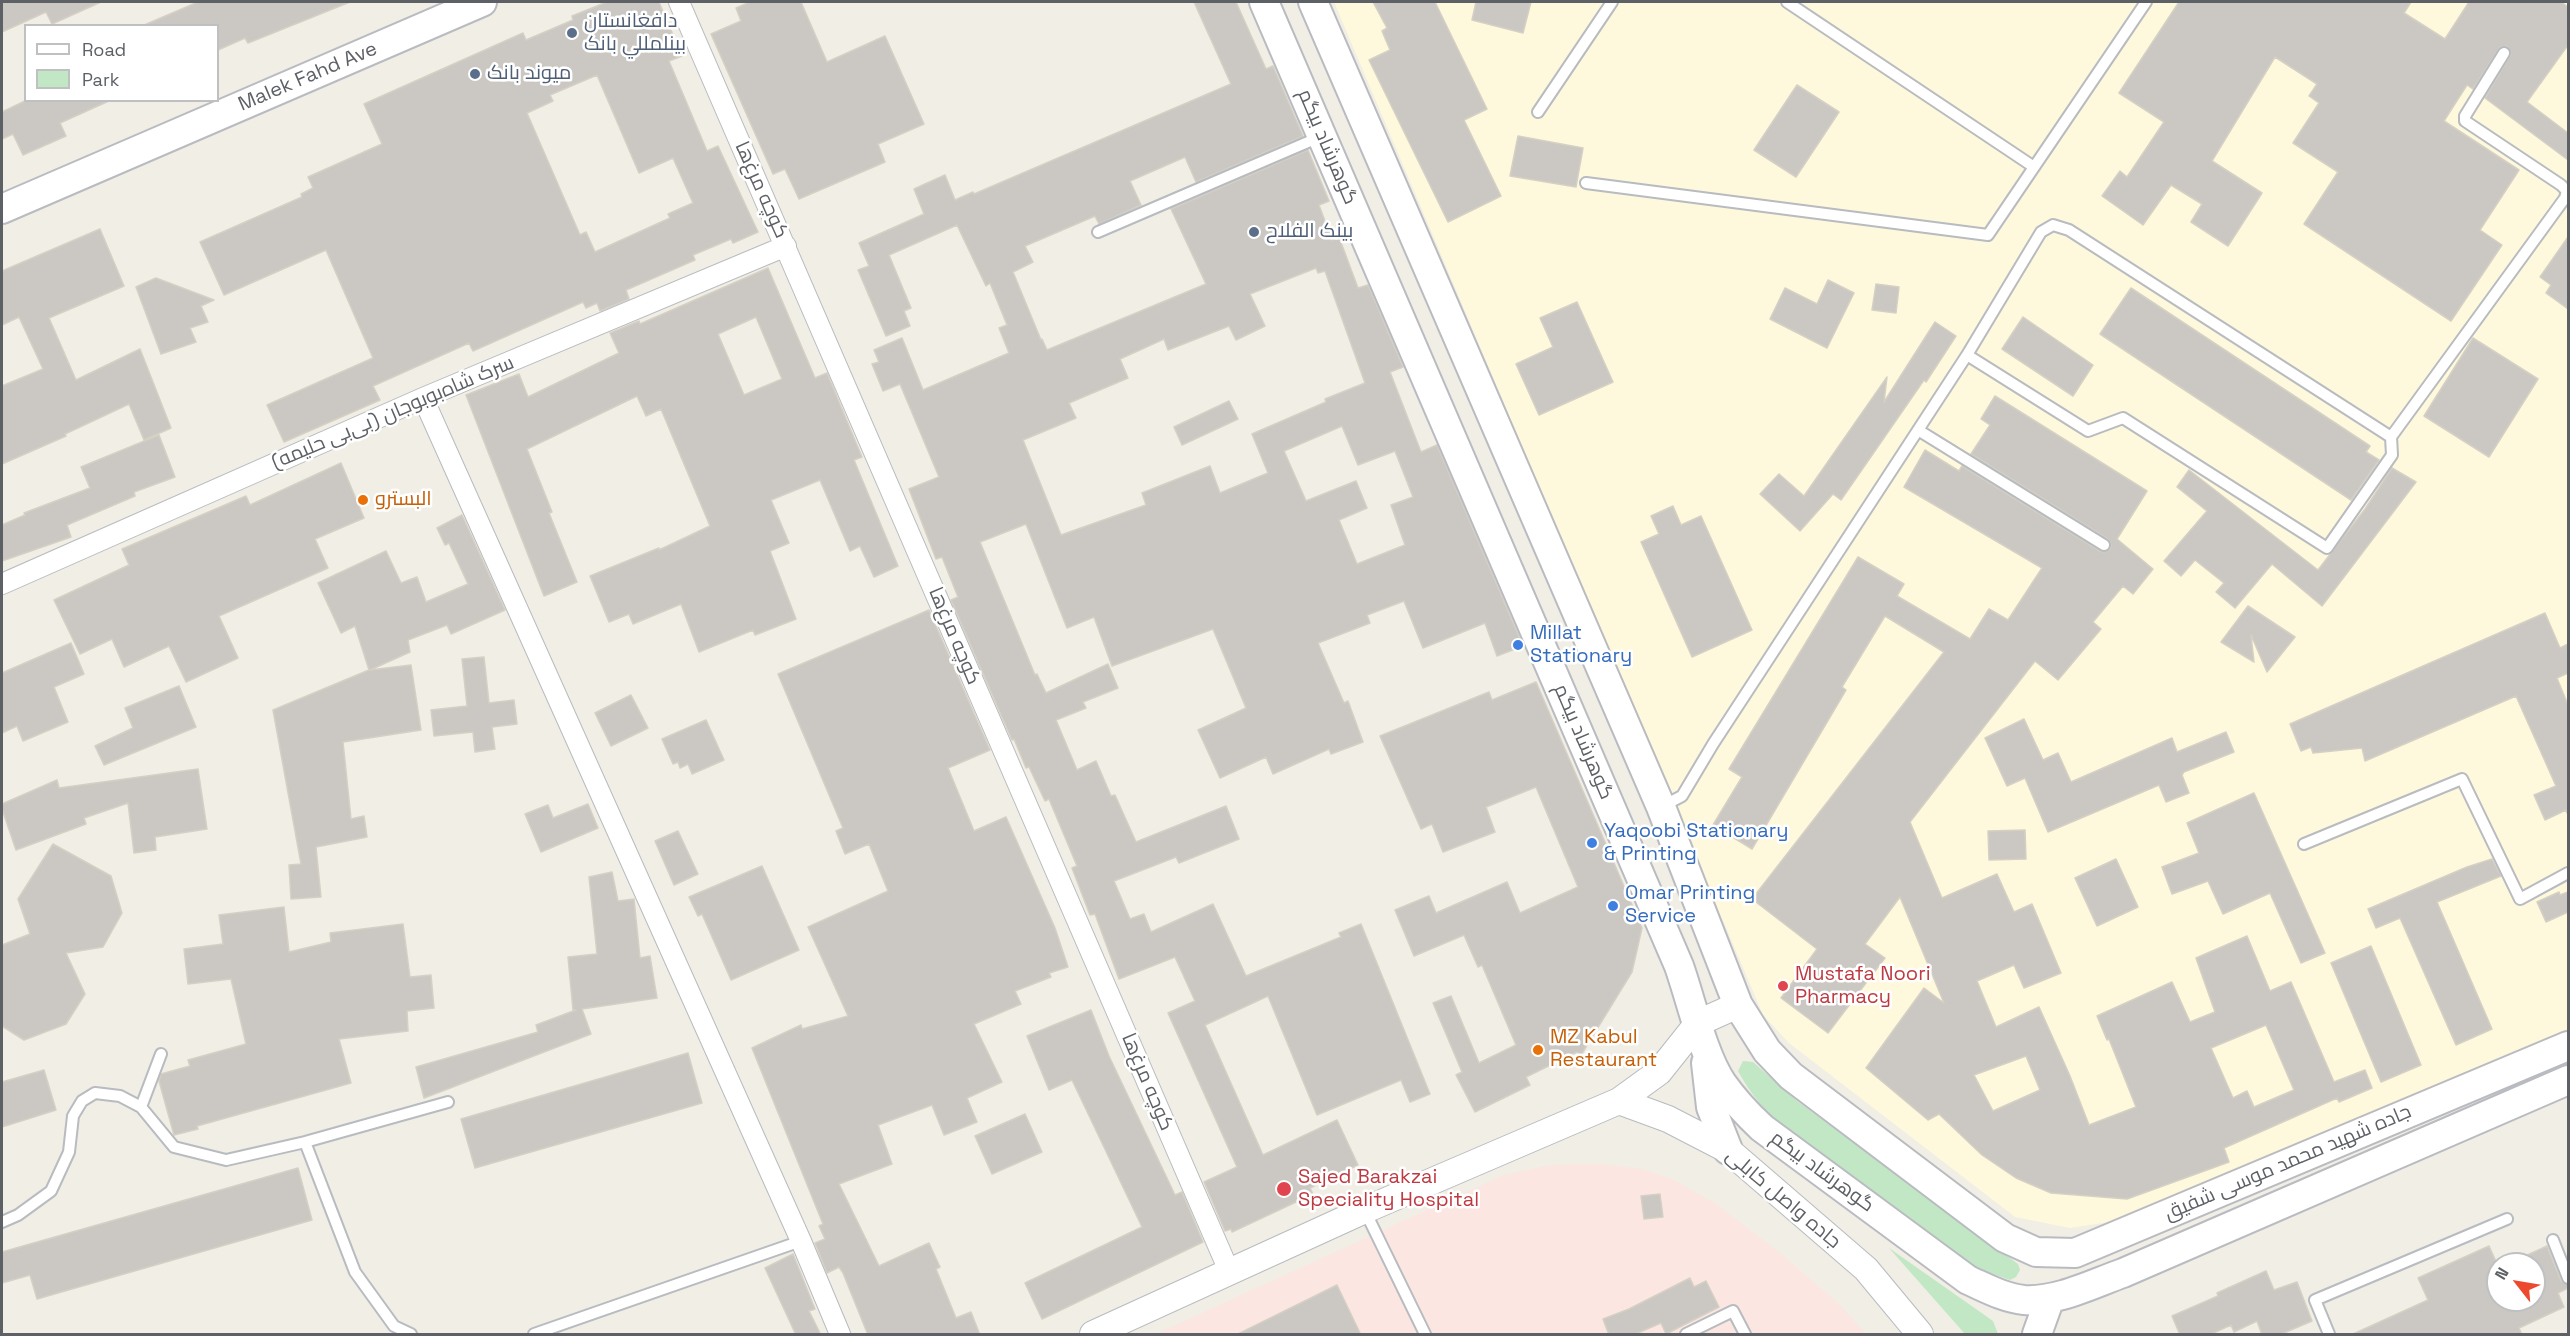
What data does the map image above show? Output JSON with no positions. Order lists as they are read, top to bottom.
{
  "streets": {
    "main road": ["Malek Fahd Ave", "گوهرشاد بیگم", "جاده شهید محمد موسی شفیق"],
    "street": ["کوچه مرغ‌ها", "سرک شاه‌بوبوجان (بی‌بی حلیمه)", "جاده واصل کابلی"]
  },
  "crossings": [
    ["گوهرشاد بیگم", "جاده شهید محمد موسی شفیق"],
    ["کوچه مرغ‌ها", "سرک شاه‌بوبوجان (بی‌بی حلیمه)"]
  ],
  "places": [
    "دافغانستان بینلمللي بانک",
    "میوند بانک",
    "بینک الفلاح",
    "البسترو",
    "Millat Stationary",
    "Yaqoobi Stationary & Printing",
    "Omar Printing Service",
    "Mustafa Noori Pharmacy",
    "MZ Kabul Restaurant",
    "Sajed Barakzai Speciality Hospital"
  ],
  "legend": ["Road", "Park"],
  "north": "top left"
}
